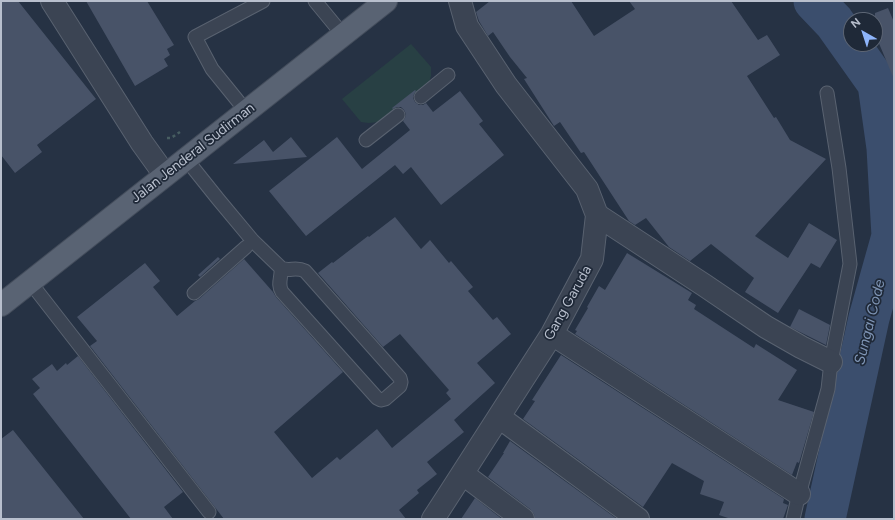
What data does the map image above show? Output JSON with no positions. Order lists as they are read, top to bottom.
{
  "streets": {
    "main road": ["Jalan Jenderal Sudirman"],
    "street": ["Gang Garuda"]
  },
  "water": ["Sungai Code"],
  "north": "top left"
}
